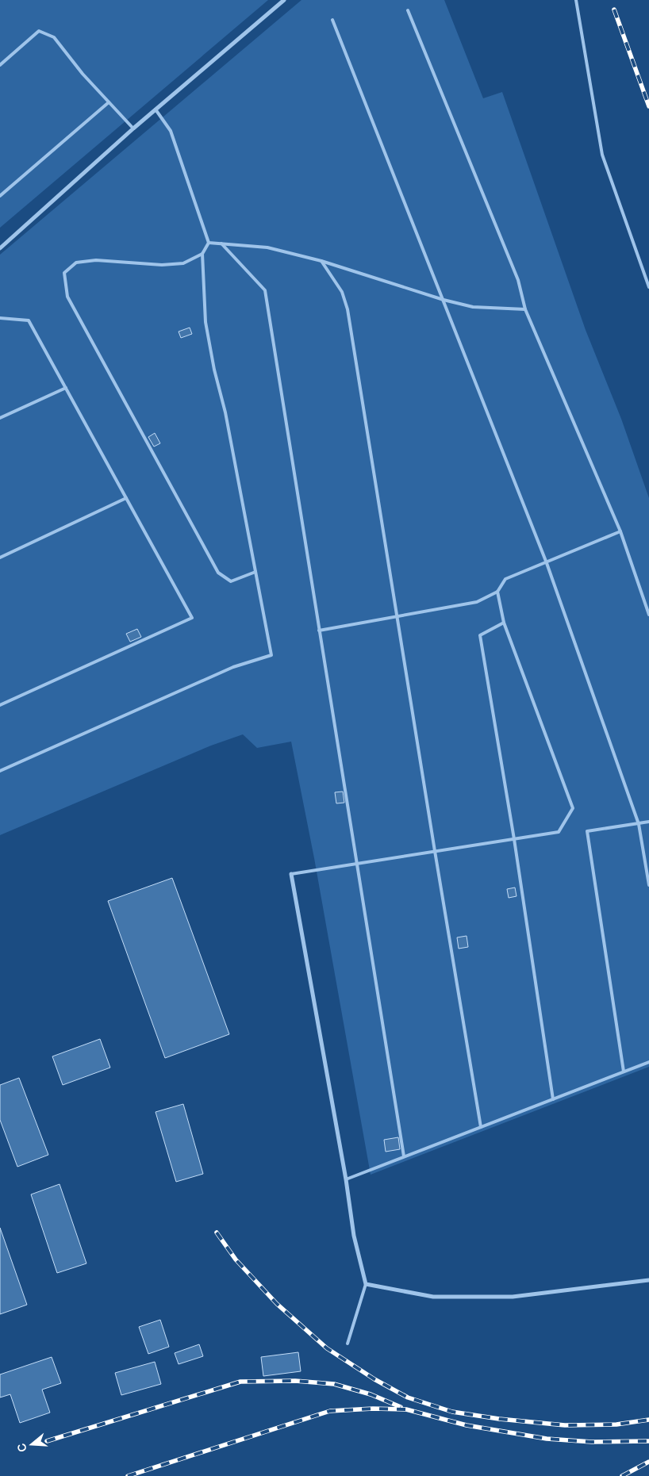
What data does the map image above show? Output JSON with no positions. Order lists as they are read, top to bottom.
{
  "north": "left"
}
